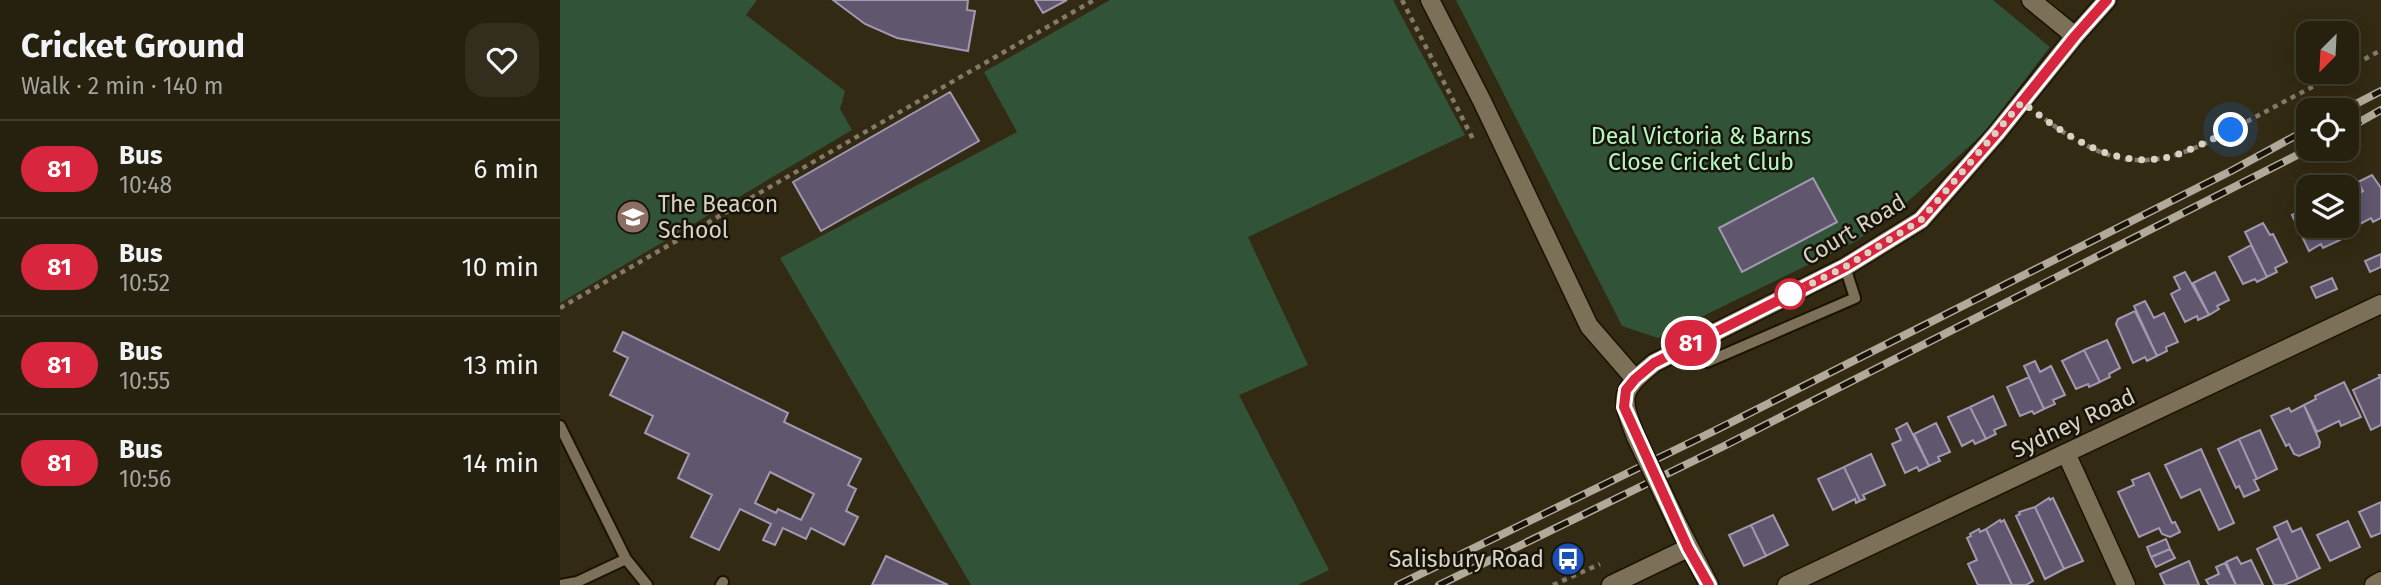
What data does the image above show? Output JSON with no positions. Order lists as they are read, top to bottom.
{
  "streets": {
    "street": ["Court Road", "Sydney Road"]
  },
  "parks": ["Deal Victoria & Barns Close Cricket Club"],
  "places": {
    "school or university": ["The Beacon School"],
    "bus stop": ["Salisbury Road"]
  },
  "lines": ["bus line 81"],
  "north": "bottom left",
  "page": {
    "heading": ["Cricket Ground", "Walk · 2 min · 140 m"],
    "on_map": "81",
    "list": [
      {
        "mark": "81",
        "name": "Bus",
        "note": "10:48",
        "value": "6 min"
      },
      {
        "mark": "81",
        "name": "Bus",
        "note": "10:52",
        "value": "10 min"
      },
      {
        "mark": "81",
        "name": "Bus",
        "note": "10:55",
        "value": "13 min"
      },
      {
        "mark": "81",
        "name": "Bus",
        "note": "10:56",
        "value": "14 min"
      }
    ]
  }
}
